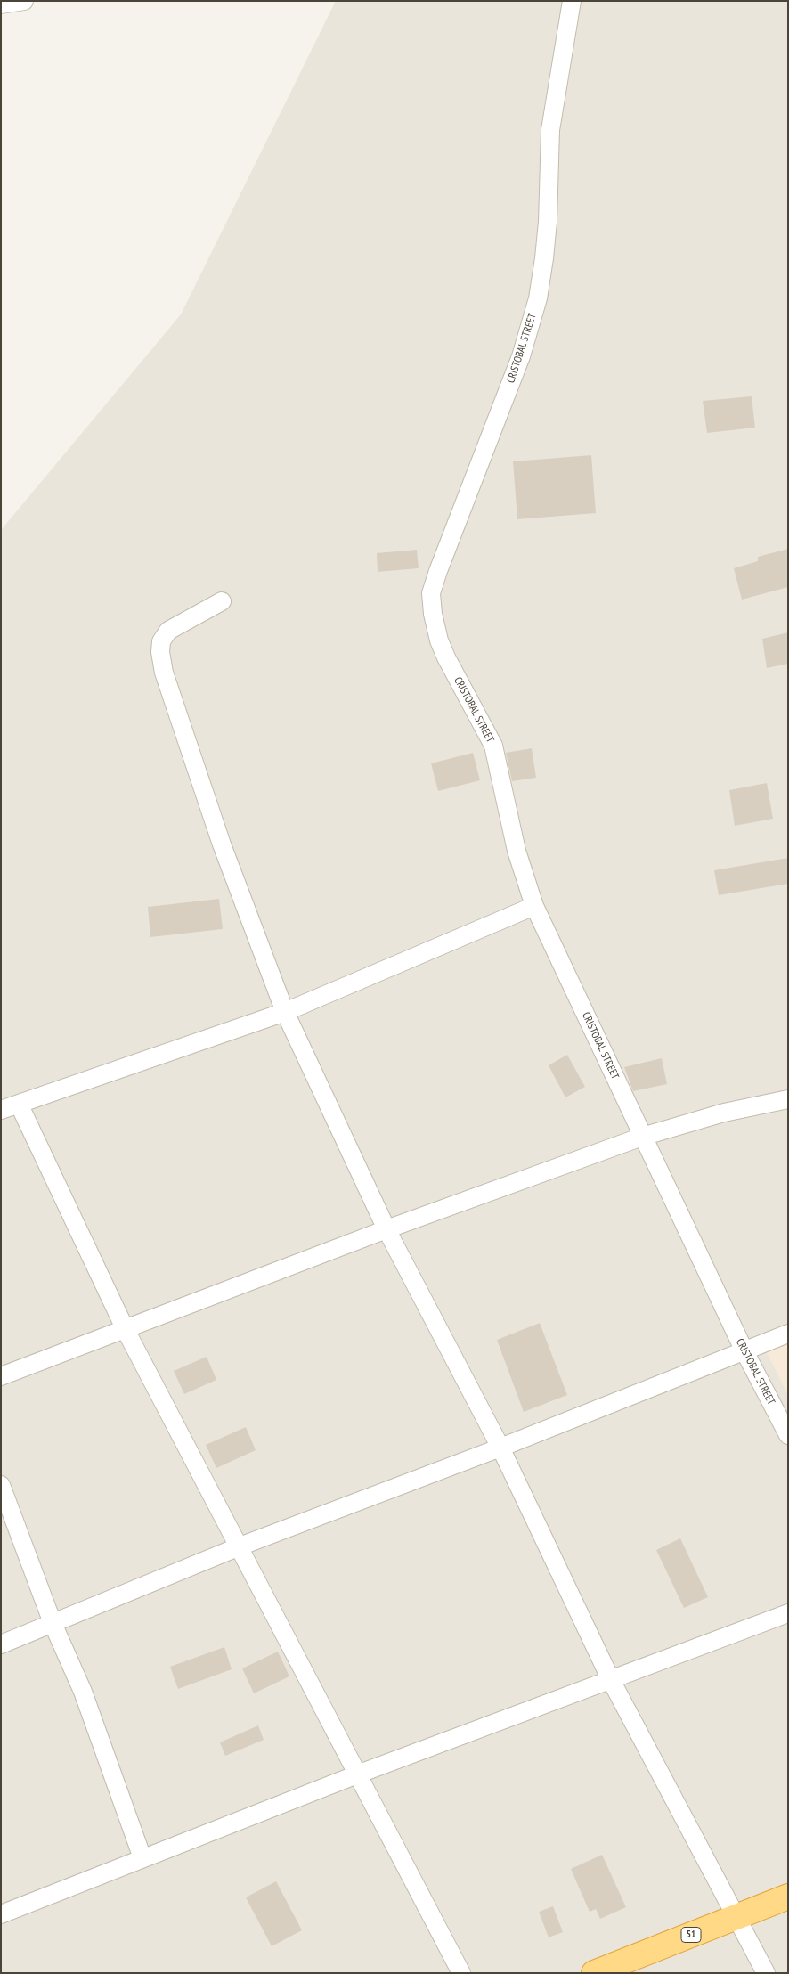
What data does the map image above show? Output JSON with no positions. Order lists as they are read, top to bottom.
{
  "streets": {
    "highway": ["51"],
    "street": ["CRISTOBAL STREET"]
  }
}
